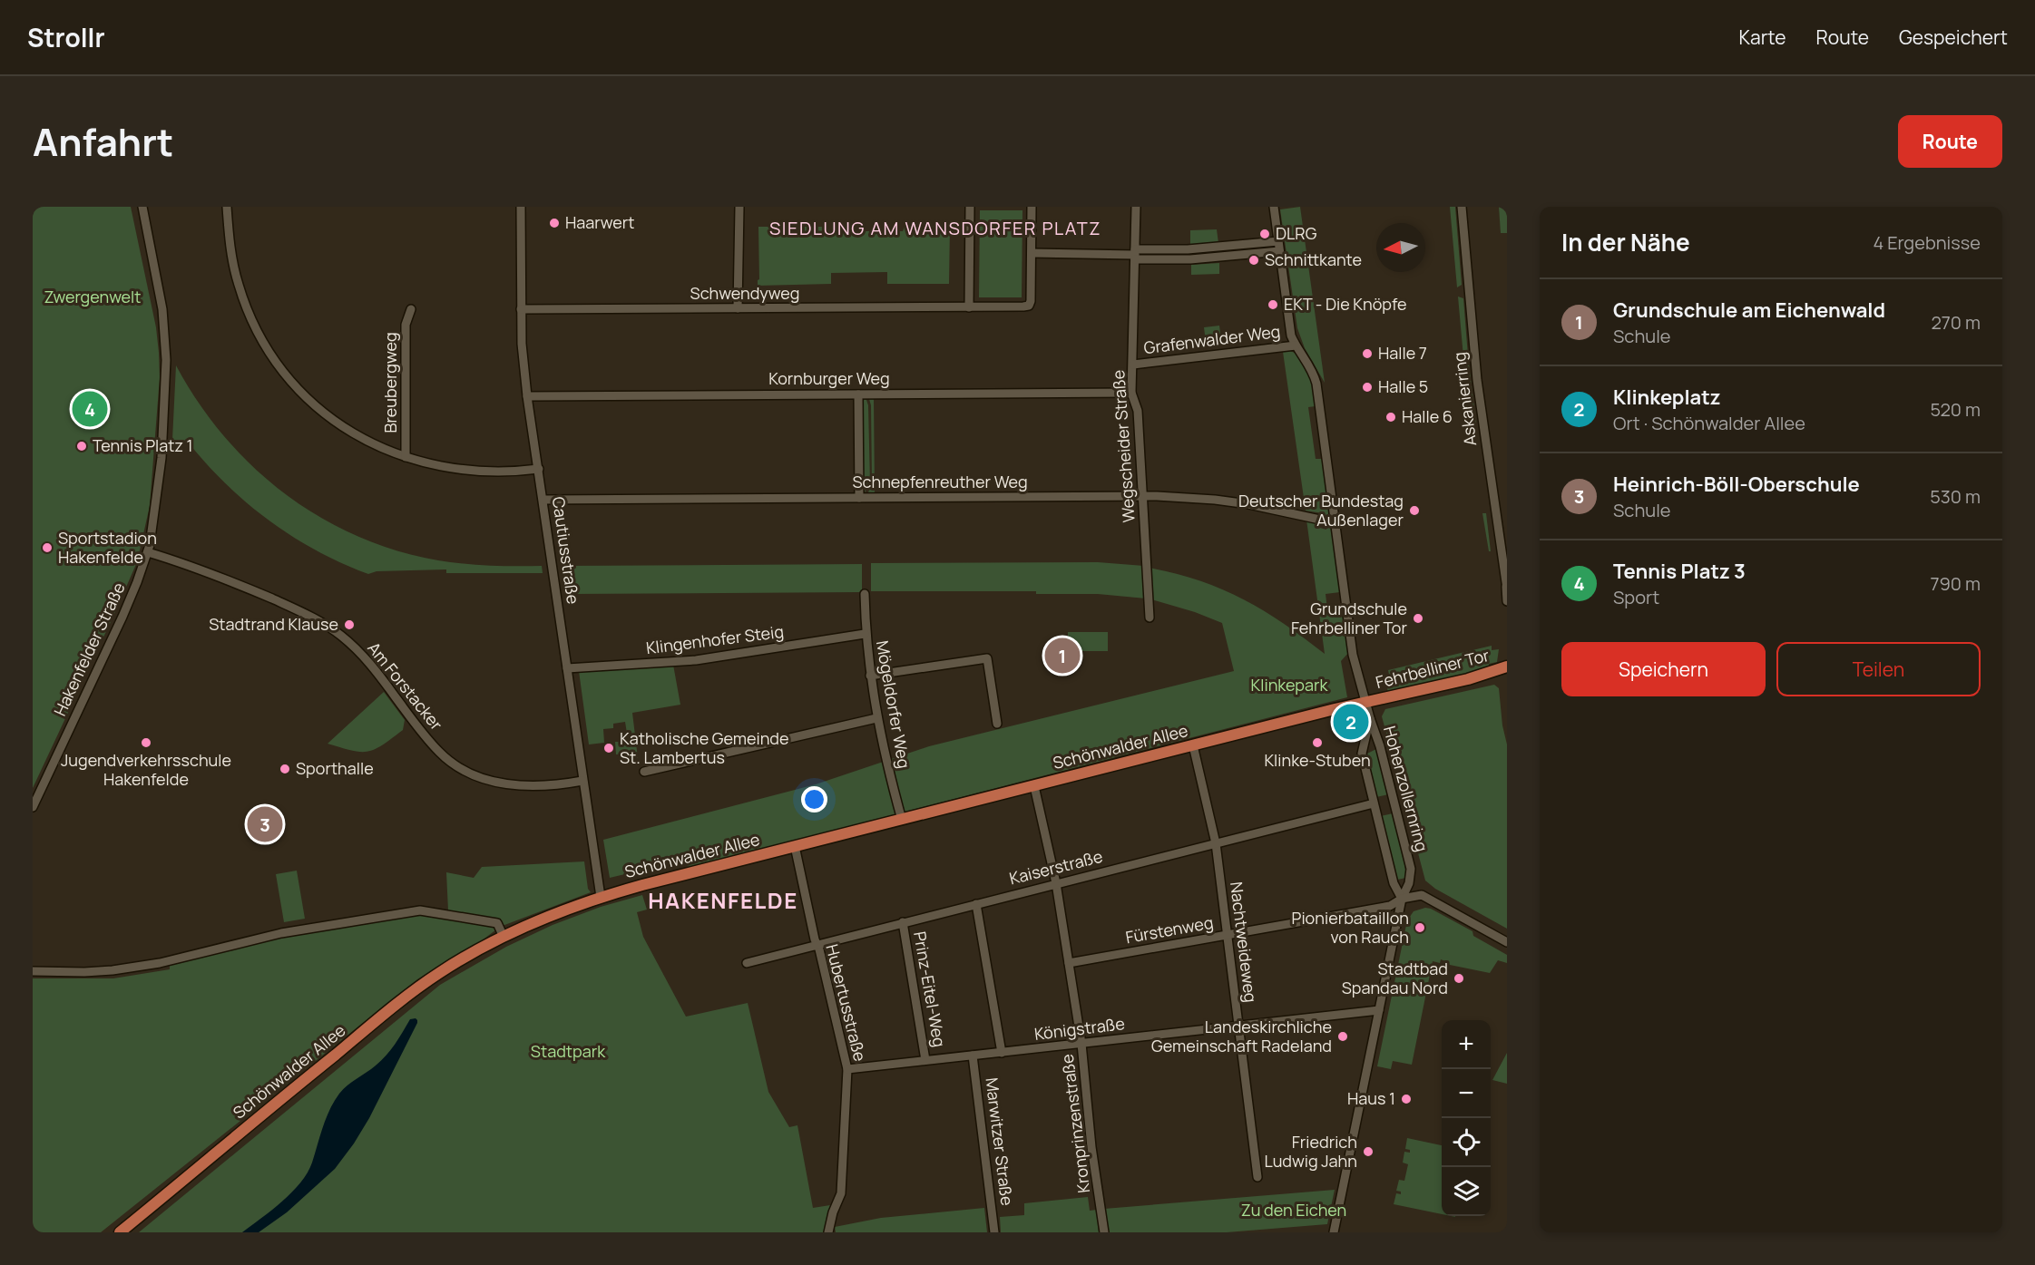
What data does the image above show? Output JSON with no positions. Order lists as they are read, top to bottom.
{
  "streets": {
    "main road": ["Fehrbelliner Tor", "Schönwalder Allee"],
    "street": [
      "Schwendyweg",
      "Grafenwalder Weg",
      "Kornburger Weg",
      "Breubergweg",
      "Askanierring",
      "Wegscheider Straße",
      "Schnepfenreuther Weg",
      "Cautiusstraße",
      "Klingenhofer Steig",
      "Hakenfelder Straße",
      "Am Forstacker",
      "Mögeldorfer Weg",
      "Hohenzollernring",
      "Kaiserstraße",
      "Fürstenweg",
      "Nachtweideweg",
      "Prinz-Eitel-Weg",
      "Hubertusstraße",
      "Königstraße",
      "Kronprinzenstraße",
      "Marwitzer Straße"
    ]
  },
  "crossings": [
    ["Schwendyweg", "Cautiusstraße"],
    ["Grafenwalder Weg", "Wegscheider Straße"],
    ["Grafenwalder Weg", "Hohenzollernring"],
    ["Kornburger Weg", "Wegscheider Straße"],
    ["Kornburger Weg", "Cautiusstraße"],
    ["Wegscheider Straße", "Schnepfenreuther Weg"],
    ["Schnepfenreuther Weg", "Cautiusstraße"],
    ["Schnepfenreuther Weg", "Hohenzollernring"],
    ["Cautiusstraße", "Klingenhofer Steig"],
    ["Cautiusstraße", "Am Forstacker"],
    ["Cautiusstraße", "Schönwalder Allee"],
    ["Klingenhofer Steig", "Mögeldorfer Weg"],
    ["Hakenfelder Straße", "Am Forstacker"],
    ["Fehrbelliner Tor", "Schönwalder Allee"],
    ["Fehrbelliner Tor", "Hohenzollernring"],
    ["Mögeldorfer Weg", "Schönwalder Allee"],
    ["Schönwalder Allee", "Hohenzollernring"],
    ["Schönwalder Allee", "Nachtweideweg"],
    ["Schönwalder Allee", "Hubertusstraße"],
    ["Schönwalder Allee", "Kronprinzenstraße"],
    ["Hohenzollernring", "Kaiserstraße"],
    ["Hohenzollernring", "Fürstenweg"],
    ["Kaiserstraße", "Nachtweideweg"],
    ["Kaiserstraße", "Prinz-Eitel-Weg"],
    ["Kaiserstraße", "Hubertusstraße"],
    ["Kaiserstraße", "Kronprinzenstraße"],
    ["Fürstenweg", "Nachtweideweg"],
    ["Fürstenweg", "Kronprinzenstraße"],
    ["Nachtweideweg", "Königstraße"],
    ["Prinz-Eitel-Weg", "Königstraße"],
    ["Hubertusstraße", "Königstraße"],
    ["Königstraße", "Kronprinzenstraße"],
    ["Königstraße", "Marwitzer Straße"]
  ],
  "districts": ["SIEDLUNG AM WANSDORFER PLATZ", "HAKENFELDE"],
  "parks": [
    "Zwergenwelt",
    "Klinkepark",
    "Stadtpark",
    "Zu den Eichen"
  ],
  "places": [
    "Haarwert",
    "DLRG",
    "Schnittkante",
    "EKT - Die Knöpfe",
    "Halle 7",
    "Halle 5",
    "Halle 6",
    "Tennis Platz 1",
    "Deutscher Bundestag Außenlager",
    "Sportstadion Hakenfelde",
    "Grundschule Fehrbelliner Tor",
    "Stadtrand Klause",
    "Jugendverkehrsschule Hakenfelde",
    "Klinke-Stuben",
    "Katholische Gemeinde St. Lambertus",
    "Sporthalle",
    "Pionierbataillon von Rauch",
    "Stadtbad Spandau Nord",
    "Landeskirchliche Gemeinschaft Radeland",
    "Haus 1",
    "Friedrich Ludwig Jahn"
  ],
  "north": "left",
  "page": {
    "header": "Strollr",
    "nav": ["Karte", "Route", "Gespeichert"],
    "title": "Anfahrt",
    "buttons": [
      "Route",
      ["Speichern", "Teilen"]
    ],
    "heading": ["In der Nähe", "4 Ergebnisse"],
    "list": [
      {
        "mark": "1",
        "name": "Grundschule am Eichenwald",
        "note": "Schule",
        "value": "270 m"
      },
      {
        "mark": "2",
        "name": "Klinkeplatz",
        "note": "Ort · Schönwalder Allee",
        "value": "520 m"
      },
      {
        "mark": "3",
        "name": "Heinrich-Böll-Oberschule",
        "note": "Schule",
        "value": "530 m"
      },
      {
        "mark": "4",
        "name": "Tennis Platz 3",
        "note": "Sport",
        "value": "790 m"
      }
    ],
    "pins": [
      "4",
      "1",
      "2",
      "3"
    ],
    "map_buttons": ["+", "−"]
  }
}
